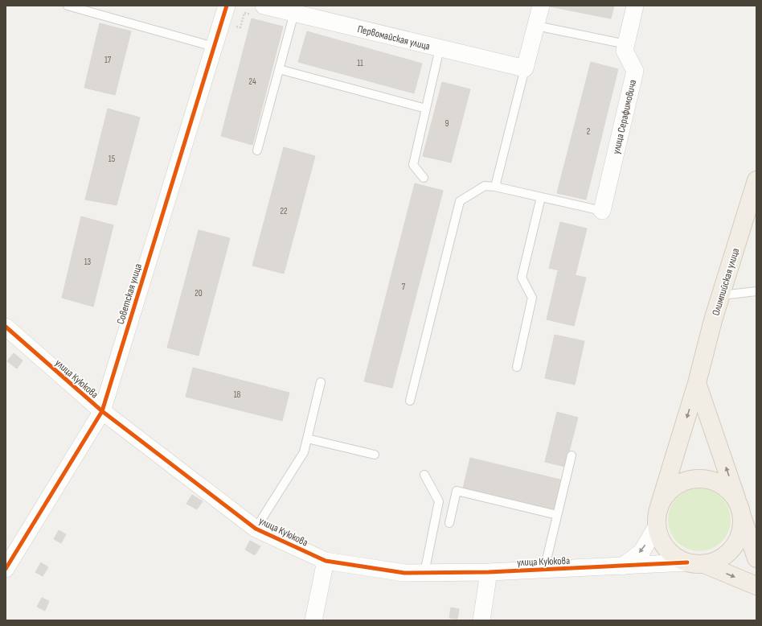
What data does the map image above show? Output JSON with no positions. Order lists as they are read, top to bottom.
{
  "streets": {
    "main road": ["Олимпийская улица"],
    "street": [
      "Первомайская улица",
      "улица Серафимовича",
      "Советская улица",
      "улица Куюкова"
    ]
  },
  "crossings": [
    ["Олимпийская улица", "улица Куюкова"],
    ["Советская улица", "улица Куюкова"]
  ],
  "one_way": ["Олимпийская улица"],
  "house_numbers": [
    "17",
    "11",
    "24",
    "9",
    "2",
    "15",
    "22",
    "13",
    "7",
    "20",
    "18"
  ]
}
